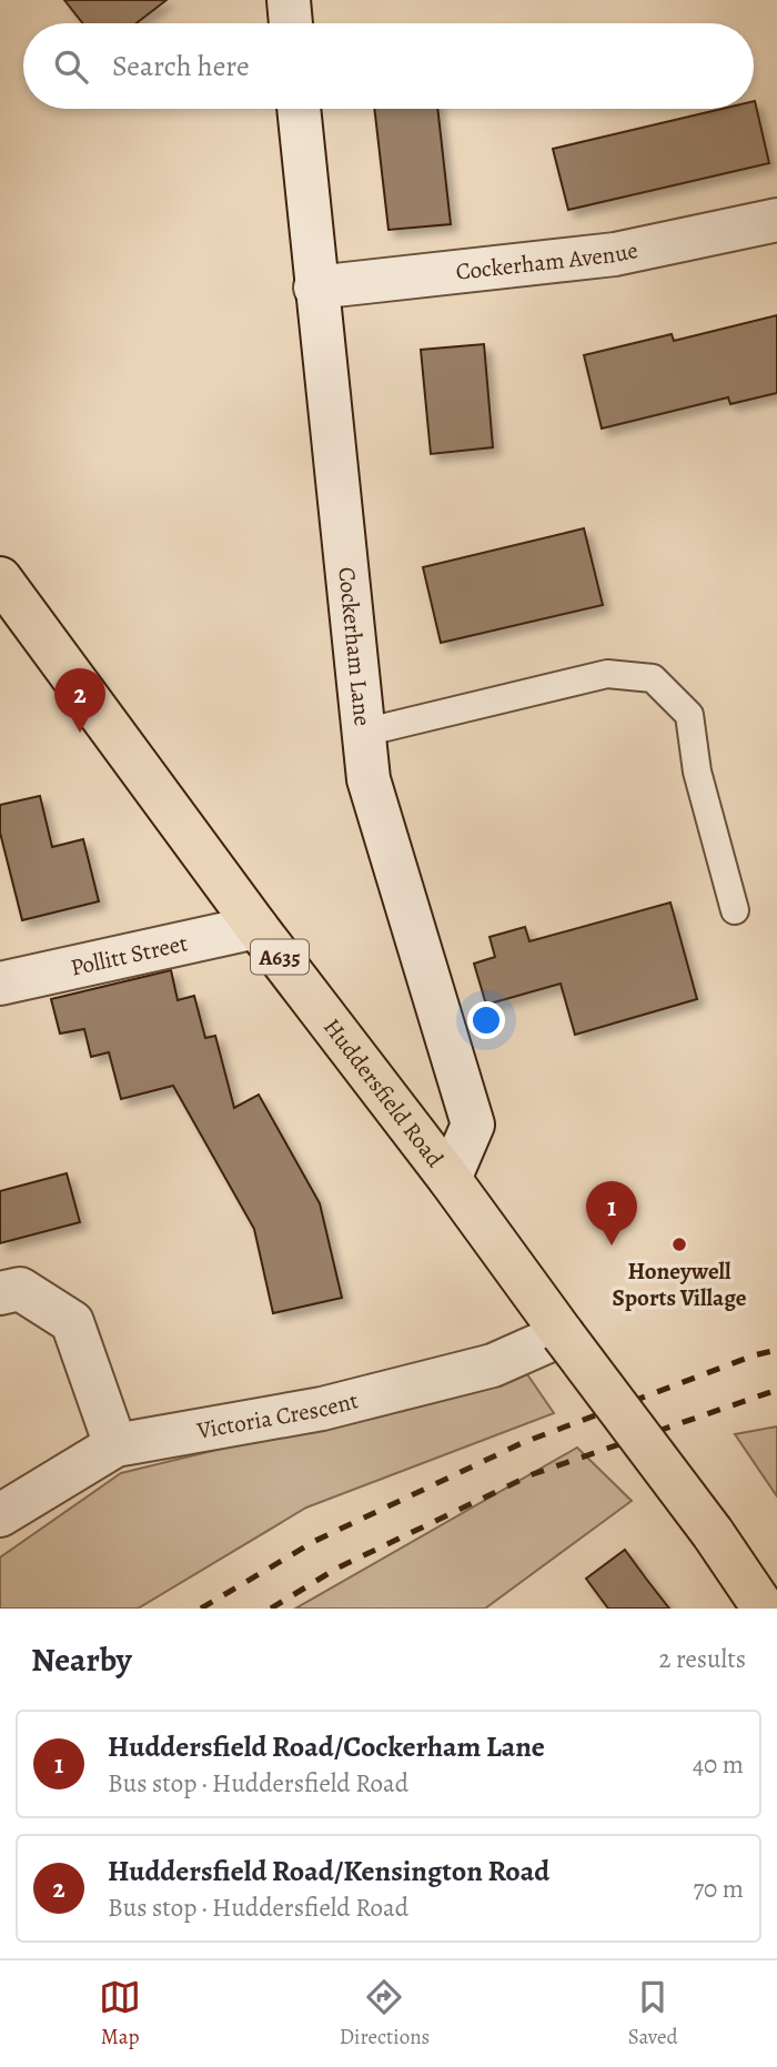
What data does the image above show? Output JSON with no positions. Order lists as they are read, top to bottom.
{
  "streets": {
    "highway": ["A635", "Huddersfield Road"],
    "street": [
      "Cockerham Avenue",
      "Cockerham Lane",
      "Pollitt Street",
      "Victoria Crescent"
    ]
  },
  "crossings": [
    ["Cockerham Avenue", "Cockerham Lane"],
    ["Cockerham Lane", "Huddersfield Road"],
    ["Pollitt Street", "Huddersfield Road"],
    ["Huddersfield Road", "Victoria Crescent"]
  ],
  "places": ["Honeywell Sports Village"],
  "page": {
    "search": "Search here",
    "pins": ["2", "1"],
    "heading": ["Nearby", "2 results"],
    "list": [
      {
        "mark": "1",
        "name": "Huddersfield Road/Cockerham Lane",
        "note": "Bus stop · Huddersfield Road",
        "value": "40 m"
      },
      {
        "mark": "2",
        "name": "Huddersfield Road/Kensington Road",
        "note": "Bus stop · Huddersfield Road",
        "value": "70 m"
      }
    ],
    "nav": ["Map", "Directions", "Saved"]
  }
}
